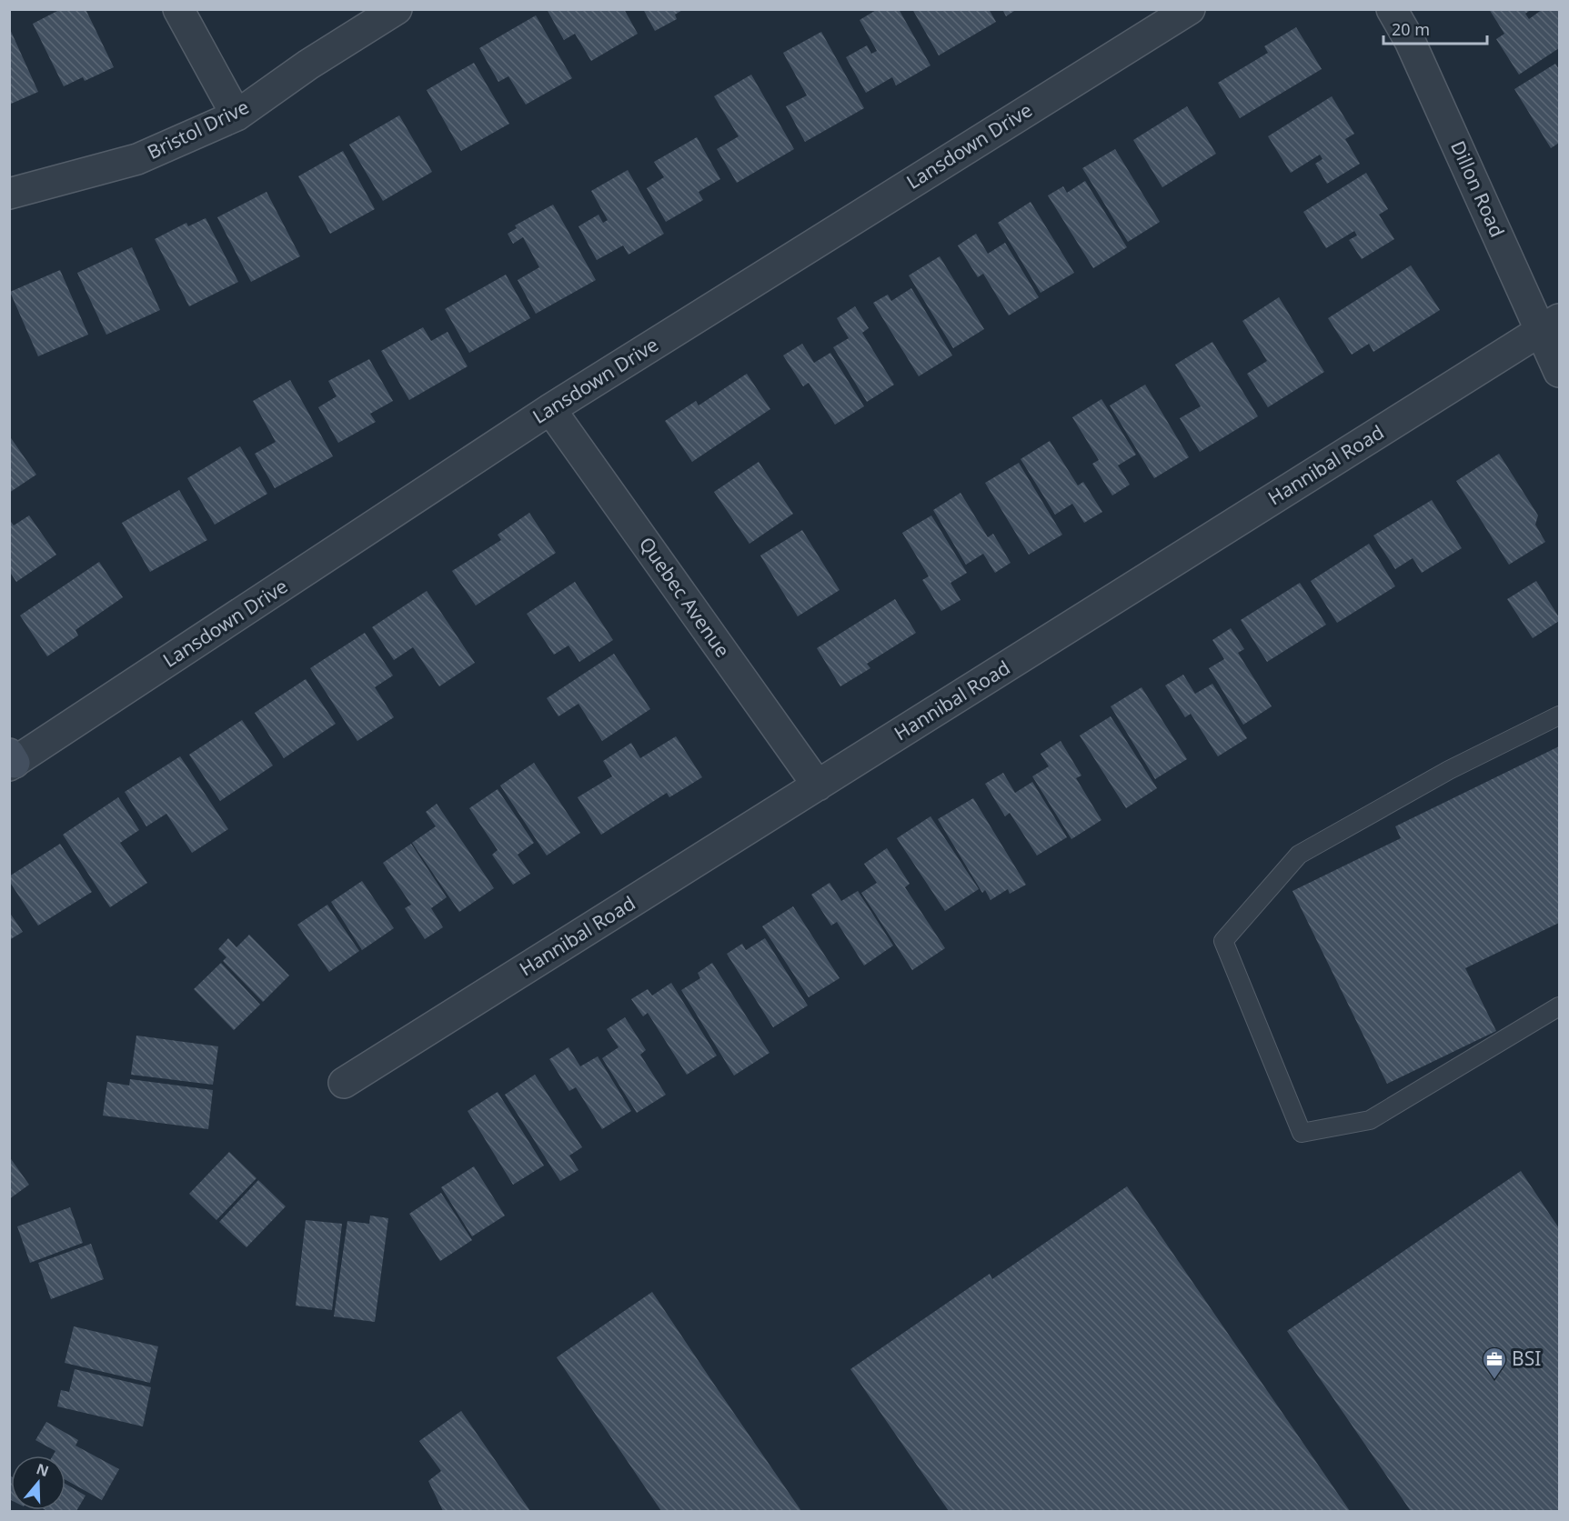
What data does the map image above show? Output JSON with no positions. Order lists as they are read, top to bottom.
{
  "streets": {
    "street": [
      "Bristol Drive",
      "Lansdown Drive",
      "Dillon Road",
      "Hannibal Road",
      "Quebec Avenue"
    ]
  },
  "crossings": [
    ["Lansdown Drive", "Quebec Avenue"],
    ["Dillon Road", "Hannibal Road"],
    ["Hannibal Road", "Quebec Avenue"]
  ],
  "places": {
    "office": ["BSI"]
  },
  "scale_bar": "20 m",
  "north": "top"
}
